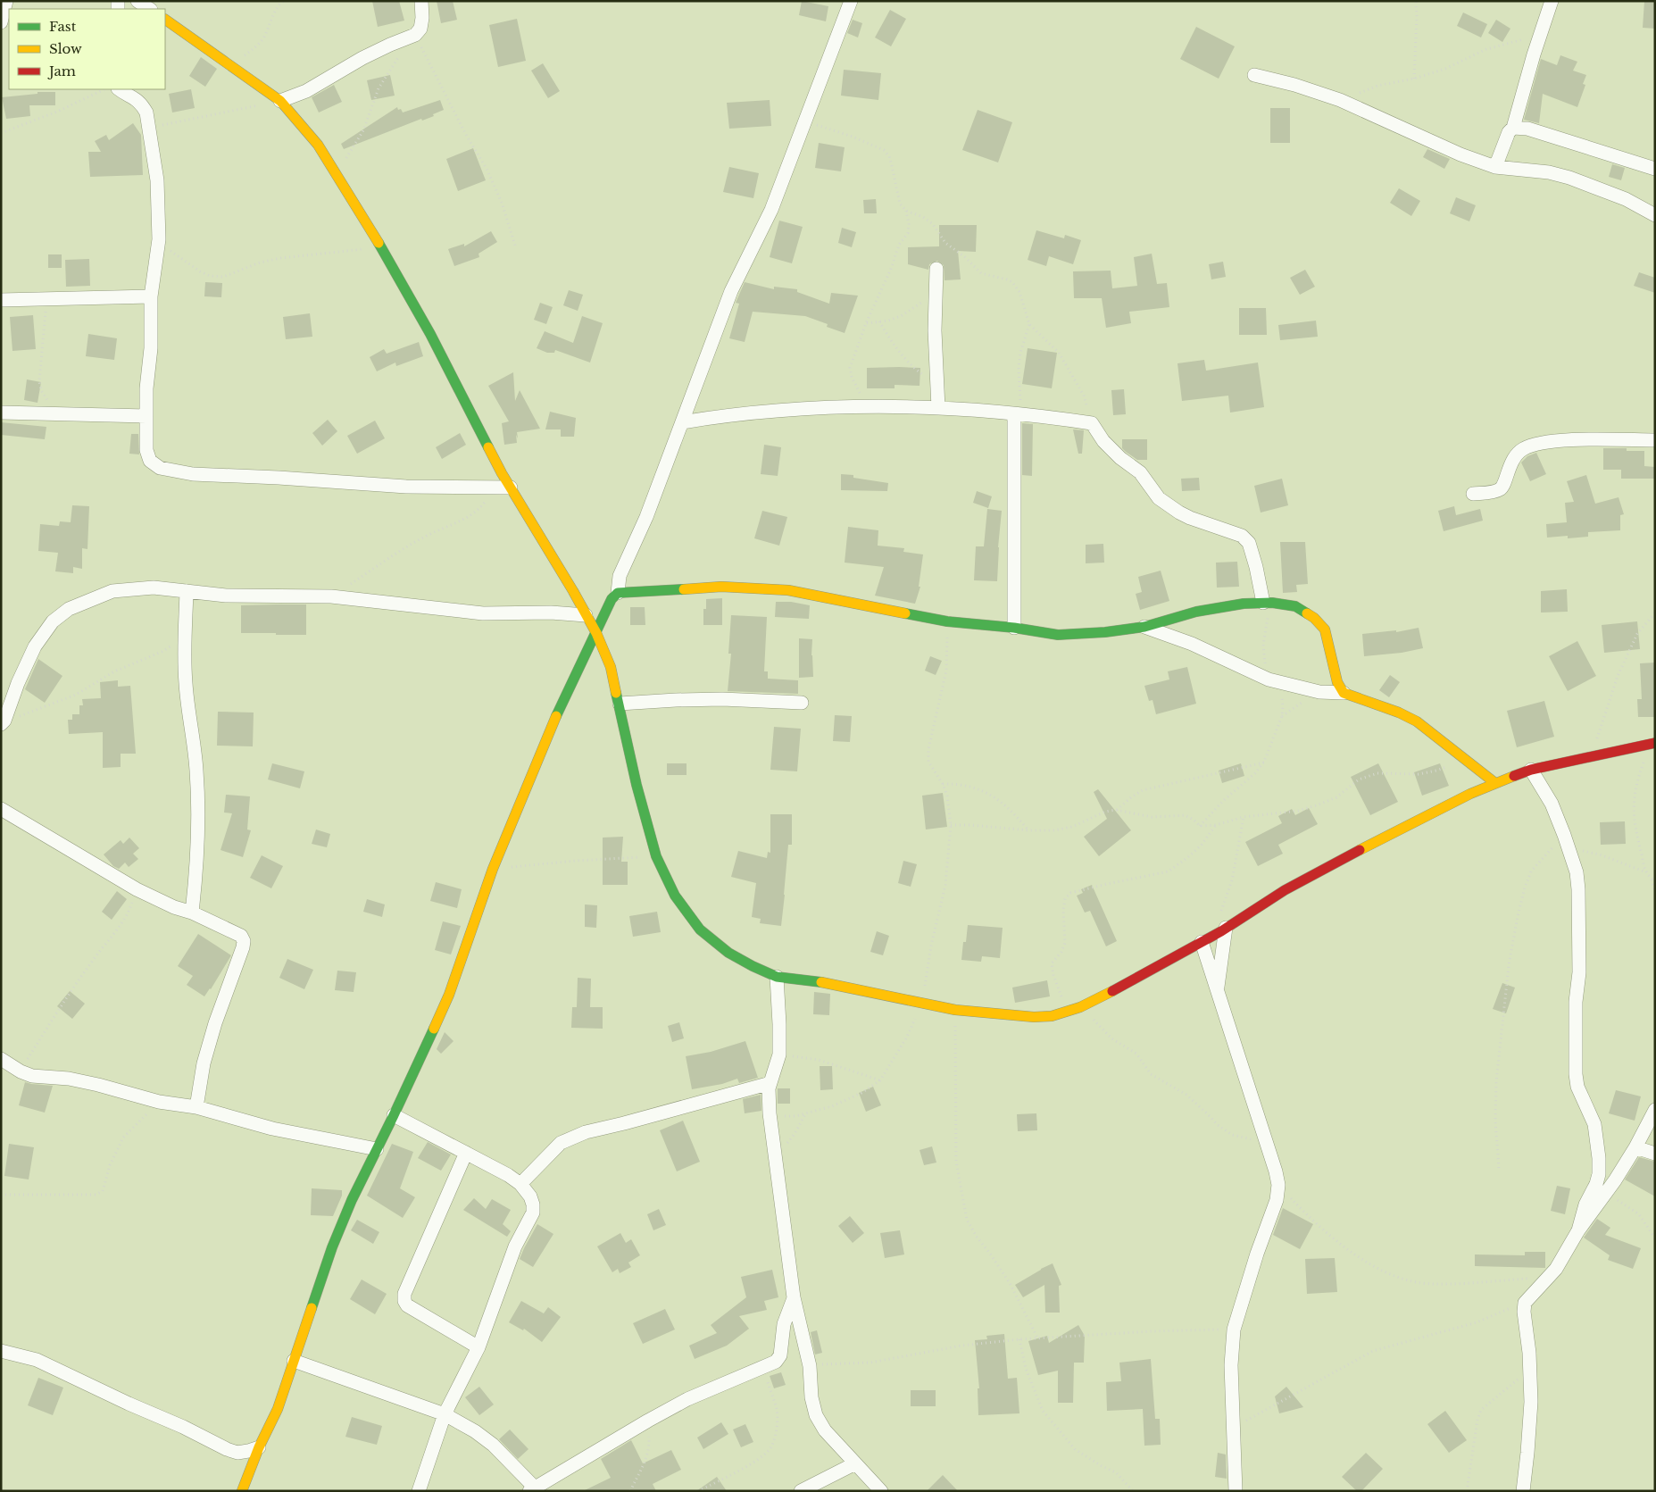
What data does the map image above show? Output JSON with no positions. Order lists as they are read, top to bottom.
{
  "legend": ["Fast", "Slow", "Jam"]
}
